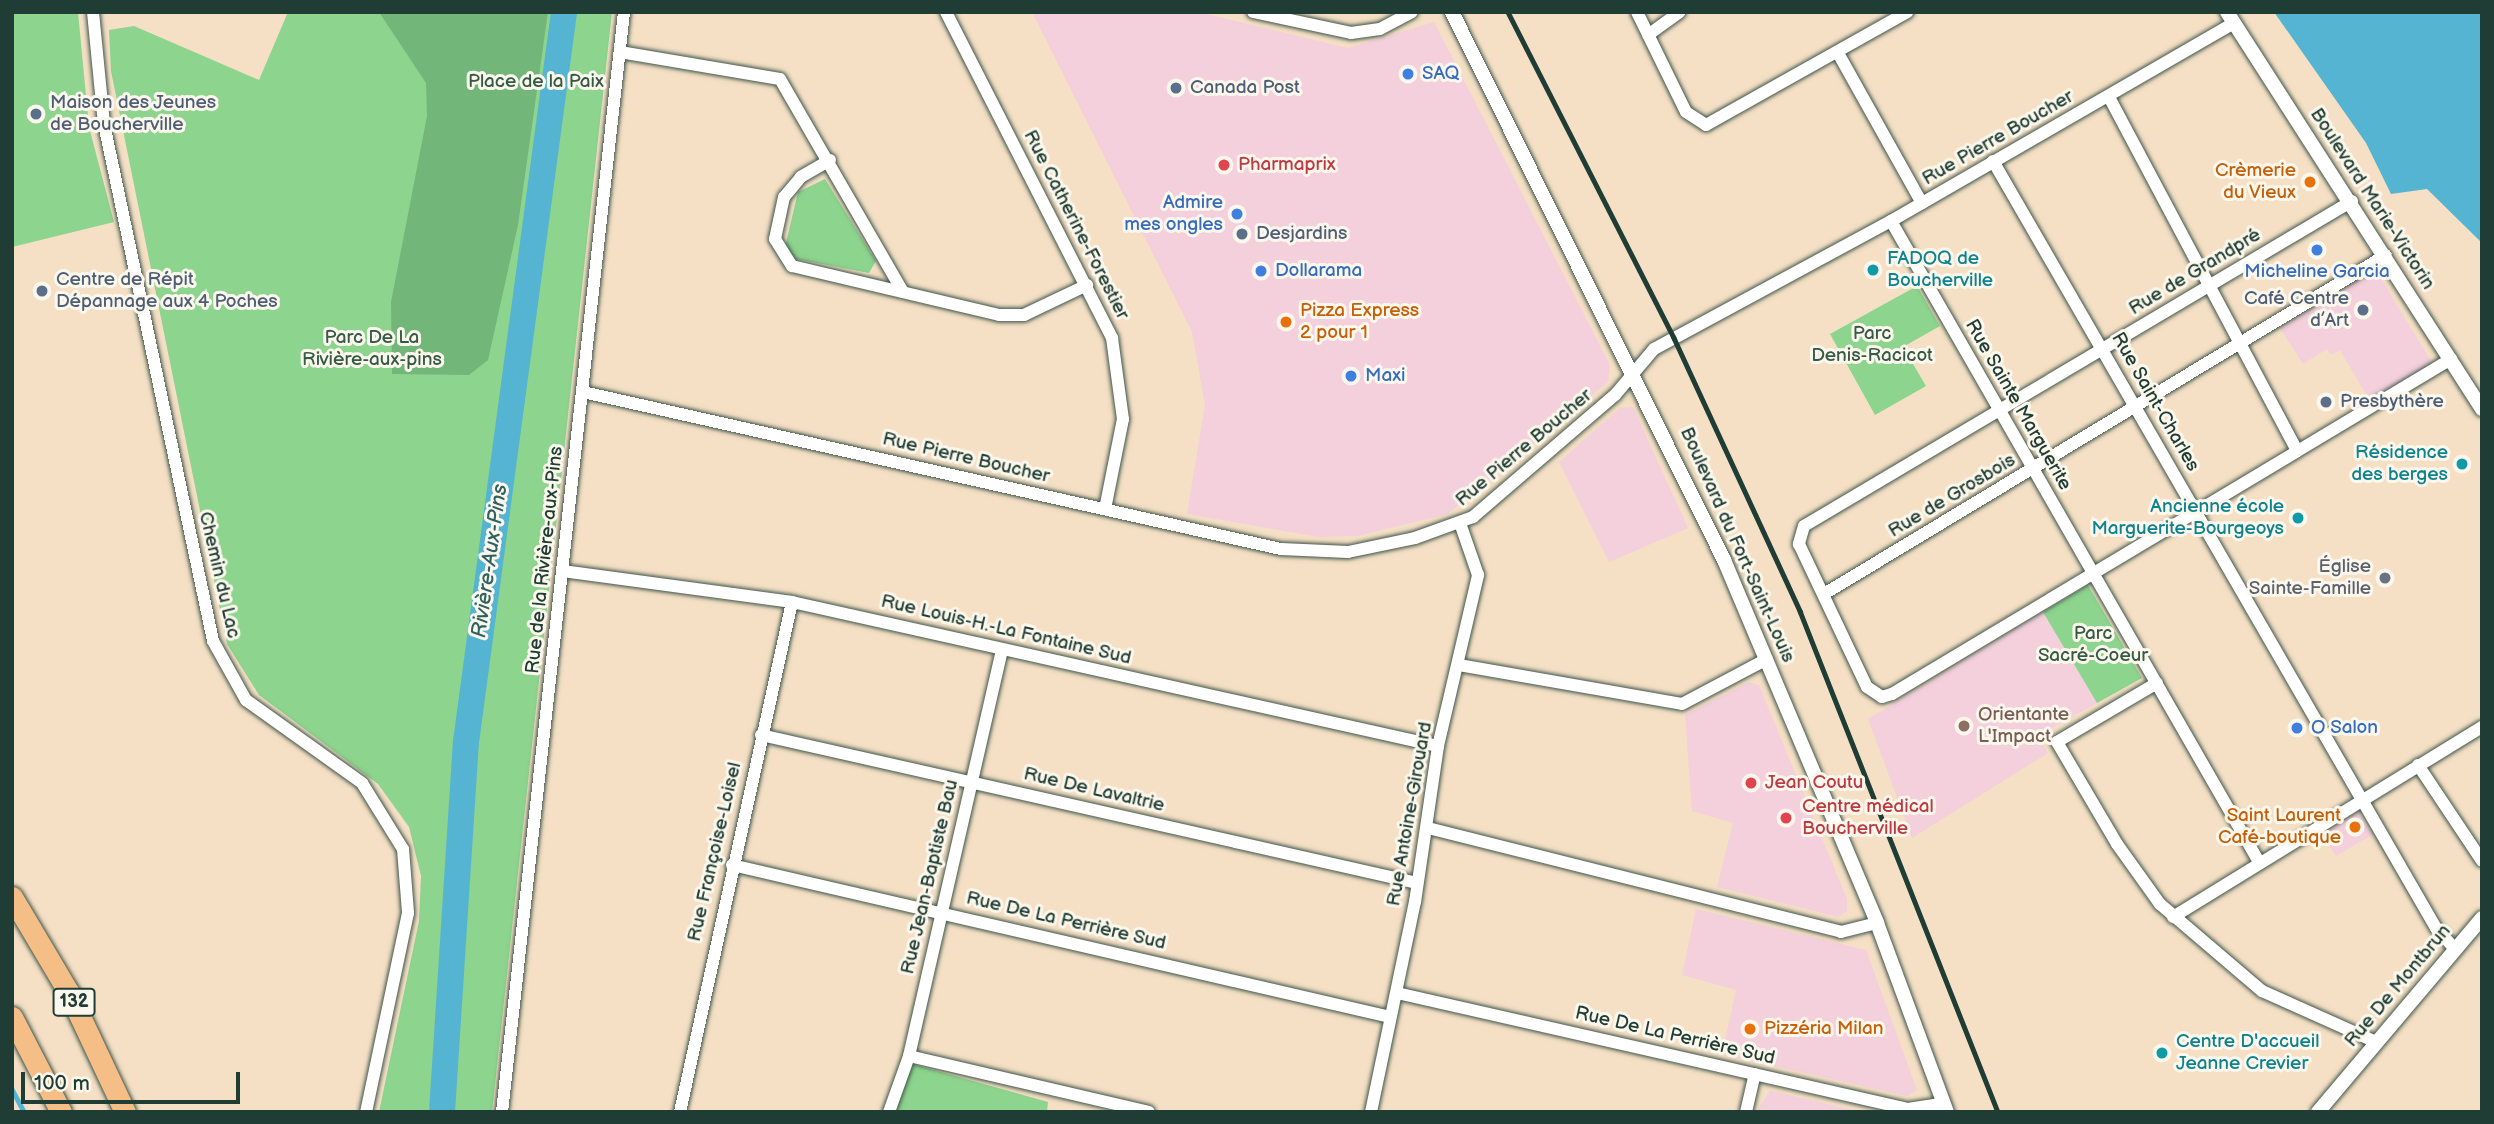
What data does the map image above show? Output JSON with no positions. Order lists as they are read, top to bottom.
{
  "streets": {
    "highway": ["132"],
    "street": [
      "Rue Pierre Boucher",
      "Boulevard Marie-Victorin",
      "Rue Catherine-Forestier",
      "Rue de Grandpré",
      "Rue Saint-Charles",
      "Rue Sainte Marguerite",
      "Rue de Grosbois",
      "Boulevard du Fort-Saint-Louis",
      "Rue de la Rivière-aux-Pins",
      "Chemin du Lac",
      "Rue Louis-H.-La Fontaine Sud",
      "Rue De Lavaltrie",
      "Rue Antoine-Girouard",
      "Rue Françoise-Loisel",
      "Rue Jean-Baptiste Bau",
      "Rue De La Perrière Sud",
      "Rue De Montbrun"
    ]
  },
  "crossings": [
    ["Rue Pierre Boucher", "Boulevard Marie-Victorin"],
    ["Rue Pierre Boucher", "Rue Catherine-Forestier"],
    ["Rue Pierre Boucher", "Rue Saint-Charles"],
    ["Rue Pierre Boucher", "Rue Sainte Marguerite"],
    ["Rue Pierre Boucher", "Boulevard du Fort-Saint-Louis"],
    ["Rue Pierre Boucher", "Rue de la Rivière-aux-Pins"],
    ["Rue Pierre Boucher", "Rue Antoine-Girouard"],
    ["Boulevard Marie-Victorin", "Rue de Grandpré"],
    ["Boulevard Marie-Victorin", "Rue de Grosbois"],
    ["Rue de Grandpré", "Rue Saint-Charles"],
    ["Rue de Grandpré", "Rue Sainte Marguerite"],
    ["Rue de Grandpré", "Rue de Grosbois"],
    ["Rue Saint-Charles", "Rue de Grosbois"],
    ["Rue Saint-Charles", "Rue De Montbrun"],
    ["Rue Sainte Marguerite", "Rue de Grosbois"],
    ["Boulevard du Fort-Saint-Louis", "Rue De La Perrière Sud"],
    ["Rue de la Rivière-aux-Pins", "Rue Louis-H.-La Fontaine Sud"],
    ["Rue Louis-H.-La Fontaine Sud", "Rue Antoine-Girouard"],
    ["Rue Louis-H.-La Fontaine Sud", "Rue Françoise-Loisel"],
    ["Rue Louis-H.-La Fontaine Sud", "Rue Jean-Baptiste Bau"],
    ["Rue De Lavaltrie", "Rue Antoine-Girouard"],
    ["Rue De Lavaltrie", "Rue Françoise-Loisel"],
    ["Rue De Lavaltrie", "Rue Jean-Baptiste Bau"],
    ["Rue Antoine-Girouard", "Rue De La Perrière Sud"],
    ["Rue Françoise-Loisel", "Rue De La Perrière Sud"],
    ["Rue Jean-Baptiste Bau", "Rue De La Perrière Sud"]
  ],
  "water": ["Rivière-Aux-Pins"],
  "parks": [
    "Place de la Paix",
    "Parc Denis-Racicot",
    "Parc De La Rivière-aux-pins",
    "Parc Sacré-Coeur"
  ],
  "places": [
    "SAQ",
    "Canada Post",
    "Maison des Jeunes de Boucherville",
    "Pharmaprix",
    "Crèmerie du Vieux",
    "Admire mes ongles",
    "Desjardins",
    "Micheline Garcia",
    "FADOQ de Boucherville",
    "Dollarama",
    "Centre de Répit Dépannage aux 4 Poches",
    "Café Centre d’Art",
    "Pizza Express 2 pour 1",
    "Maxi",
    "Presbythère",
    "Résidence des berges",
    "Ancienne école Marguerite-Bourgeoys",
    "Église Sainte-Famille",
    "Orientante L'Impact",
    "O Salon",
    "Jean Coutu",
    "Centre médical Boucherville",
    "Saint Laurent Café-boutique",
    "Pizzéria Milan",
    "Centre D'accueil Jeanne Crevier"
  ],
  "scale_bar": "100 m"
}
